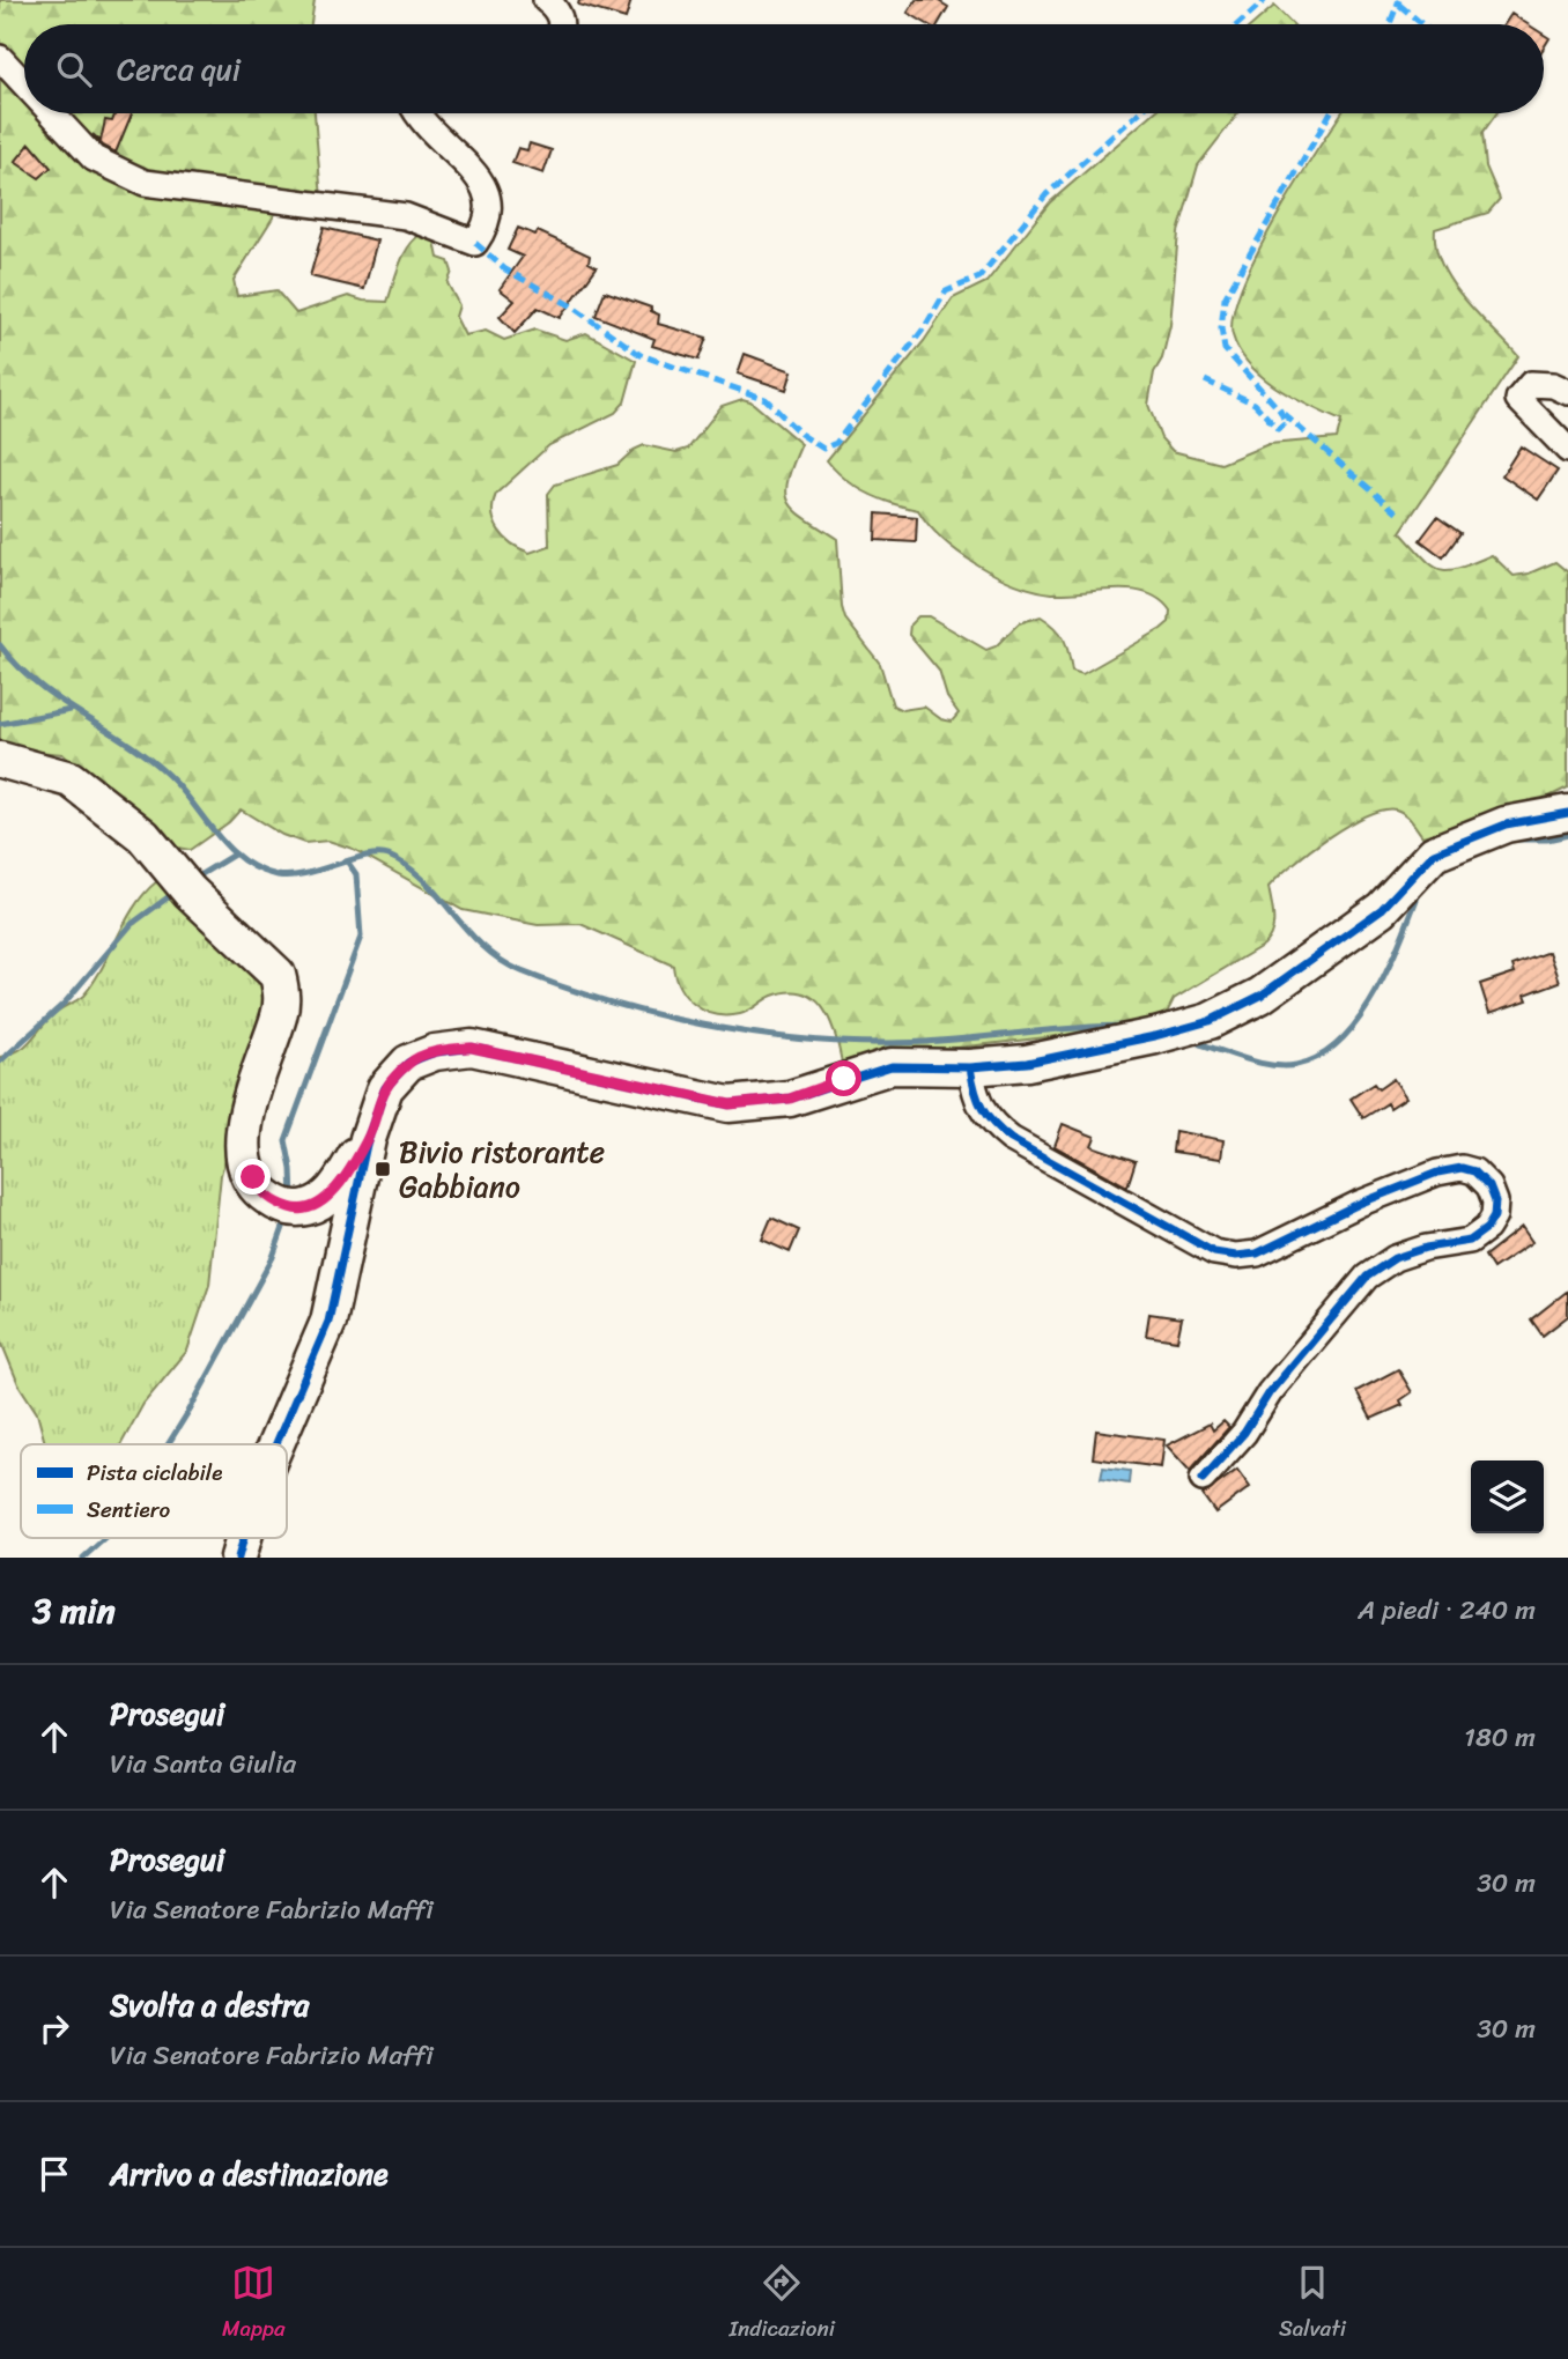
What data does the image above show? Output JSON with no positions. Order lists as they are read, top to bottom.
{
  "places": {
    "transit": ["Bivio ristorante Gabbiano"]
  },
  "legend": ["Pista ciclabile", "Sentiero"],
  "page": {
    "search": "Cerca qui",
    "heading": ["3 min", "A piedi · 240 m"],
    "list": [
      ["Prosegui", "Via Santa Giulia", "180 m"],
      ["Prosegui", "Via Senatore Fabrizio Maffi", "30 m"],
      ["Svolta a destra", "Via Senatore Fabrizio Maffi", "30 m"],
      "Arrivo a destinazione"
    ],
    "nav": ["Mappa", "Indicazioni", "Salvati"]
  }
}
